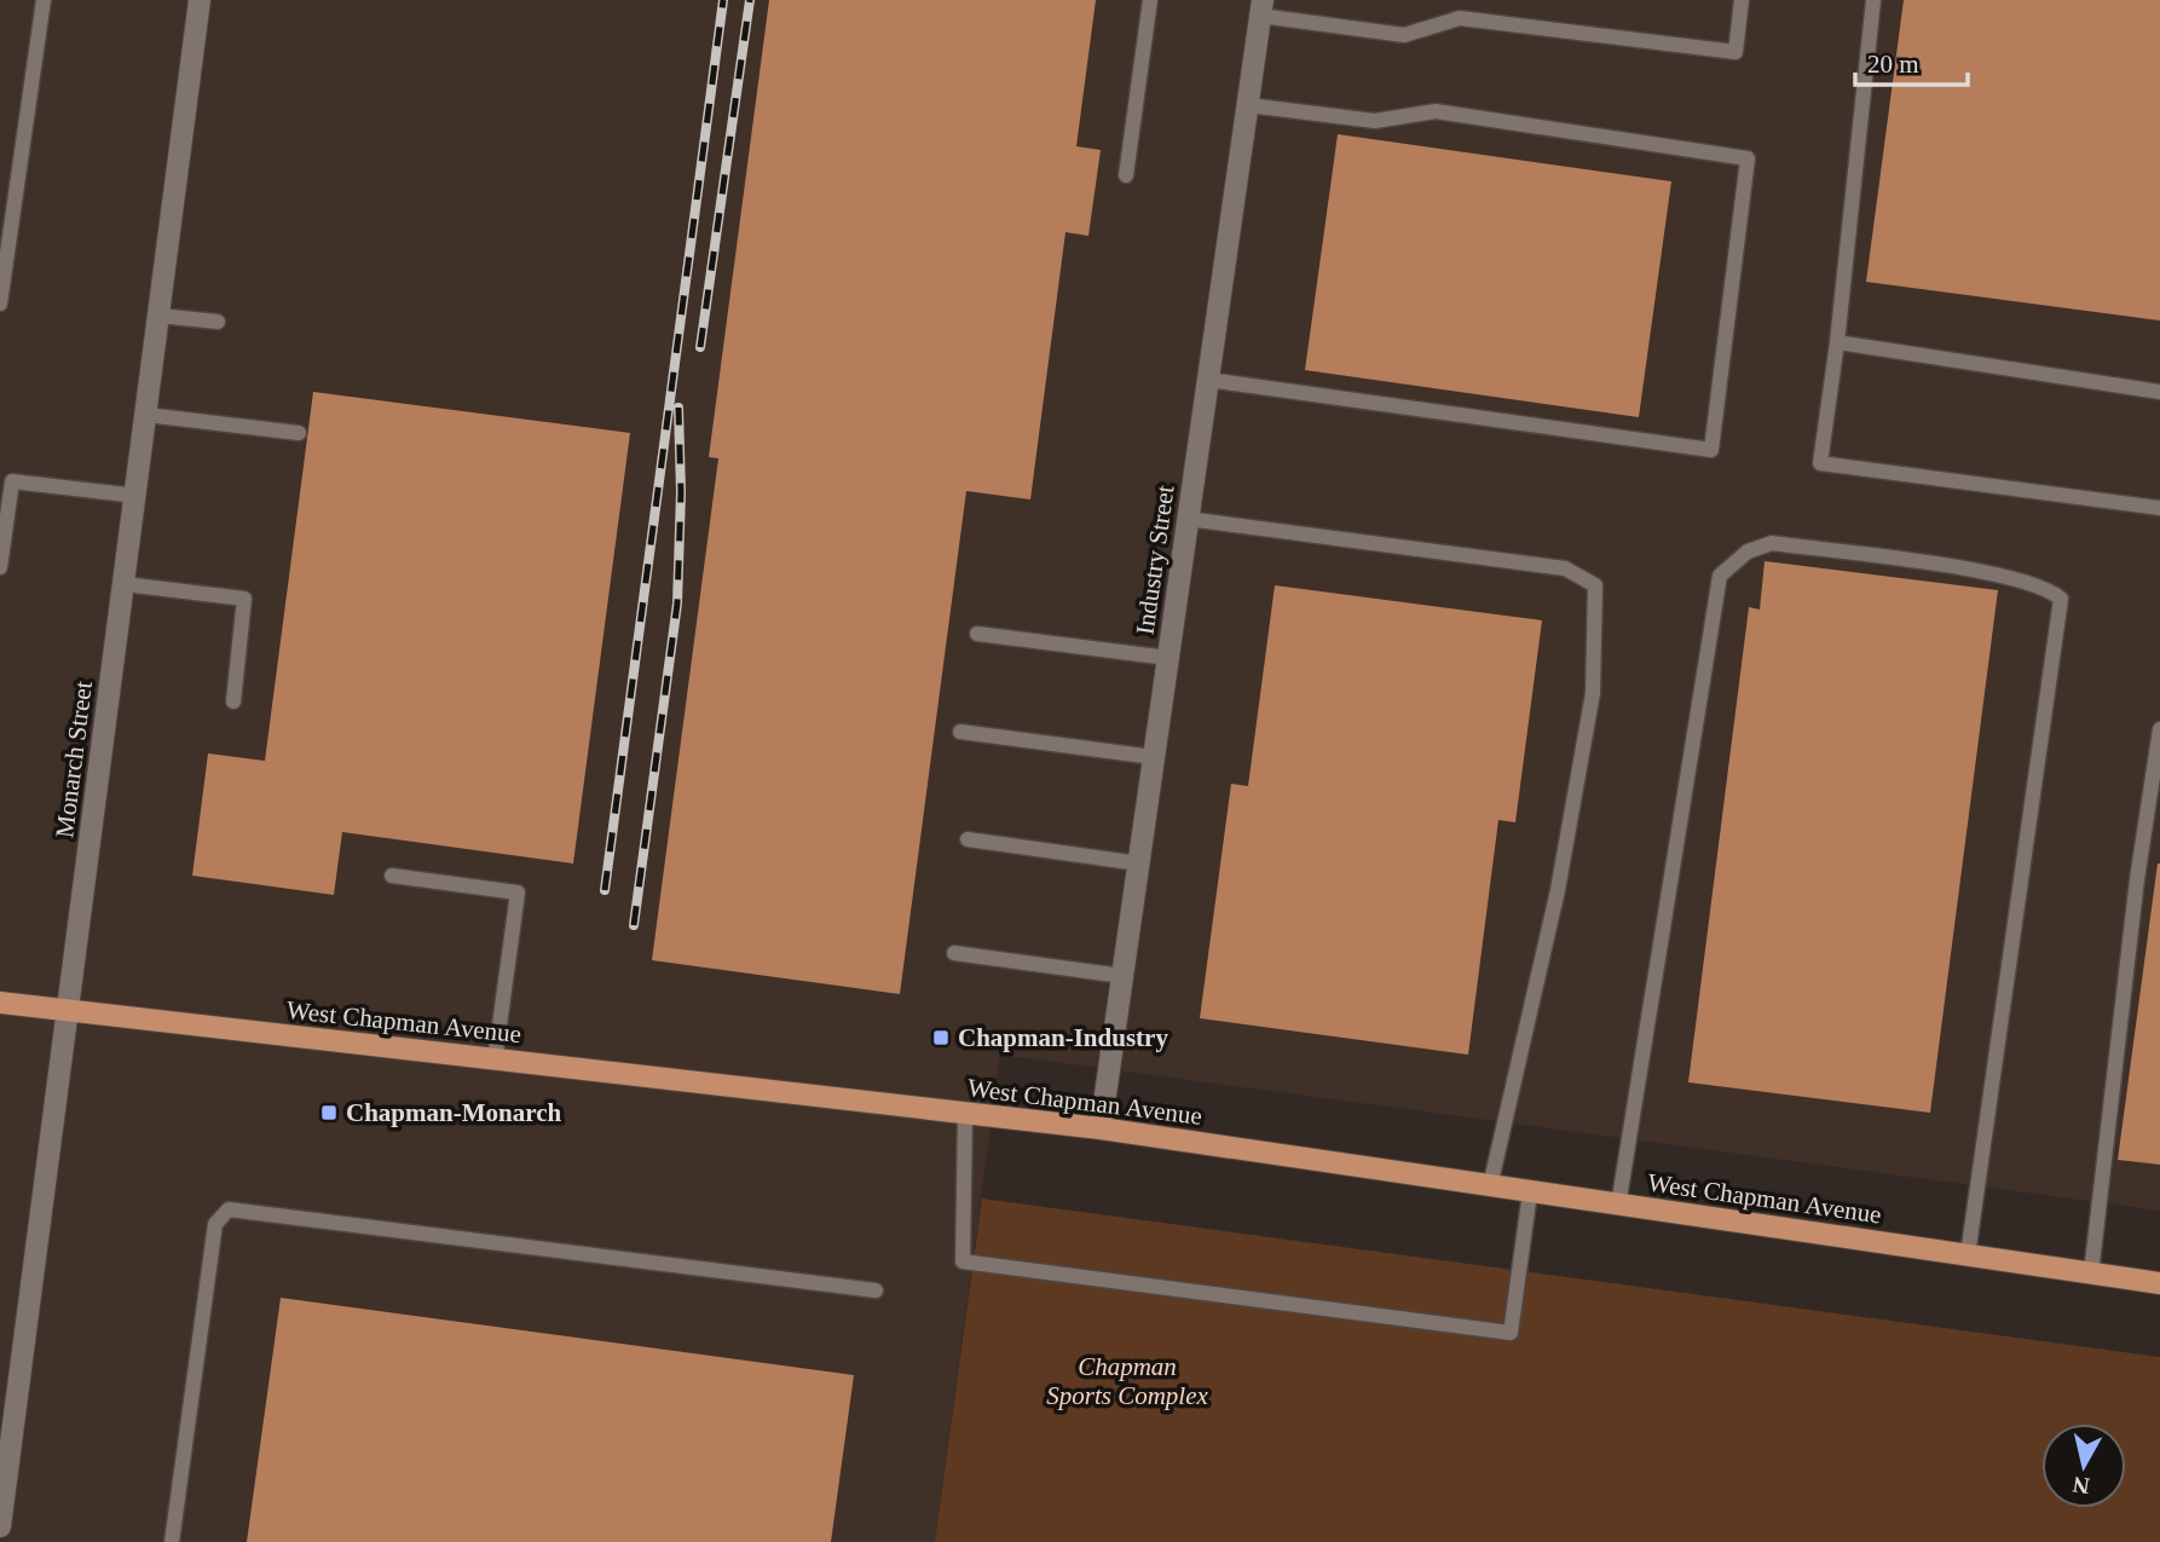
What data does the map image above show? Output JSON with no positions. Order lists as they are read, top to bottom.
{
  "streets": {
    "main road": ["West Chapman Avenue"],
    "street": ["Industry Street", "Monarch Street"]
  },
  "crossings": [
    ["Industry Street", "West Chapman Avenue"],
    ["Monarch Street", "West Chapman Avenue"]
  ],
  "parks": ["Chapman Sports Complex"],
  "places": {
    "transit": ["Chapman-Industry", "Chapman-Monarch"]
  },
  "scale_bar": "20 m",
  "north": "bottom"
}
